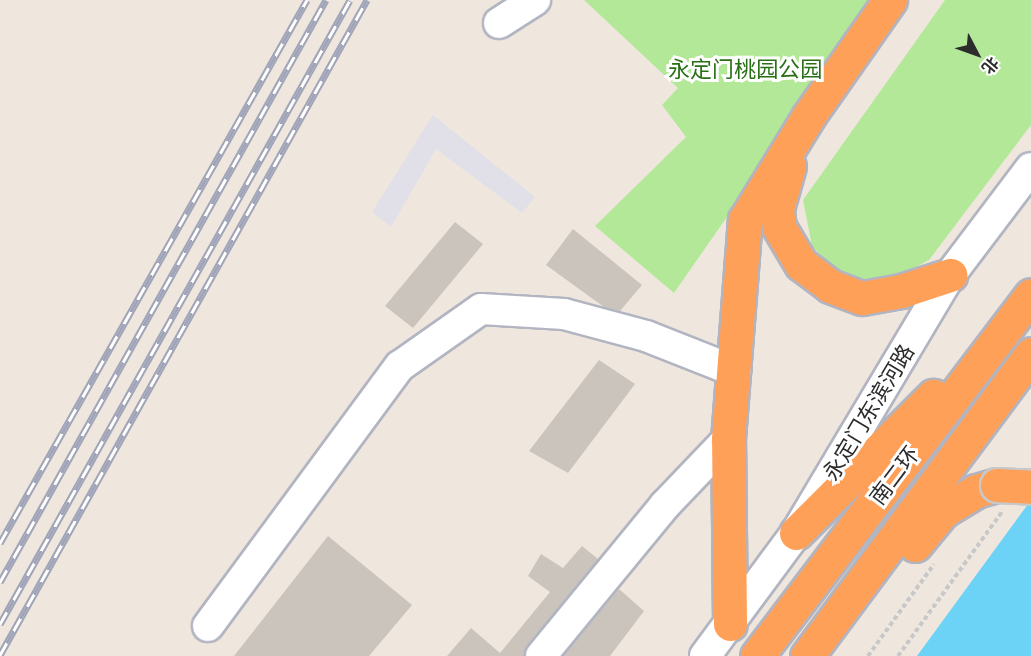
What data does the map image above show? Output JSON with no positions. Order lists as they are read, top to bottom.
{
  "streets": {
    "highway": ["南二环"],
    "street": ["永定门东滨河路"]
  },
  "parks": ["永定门桃园公园"],
  "north": "bottom right"
}
